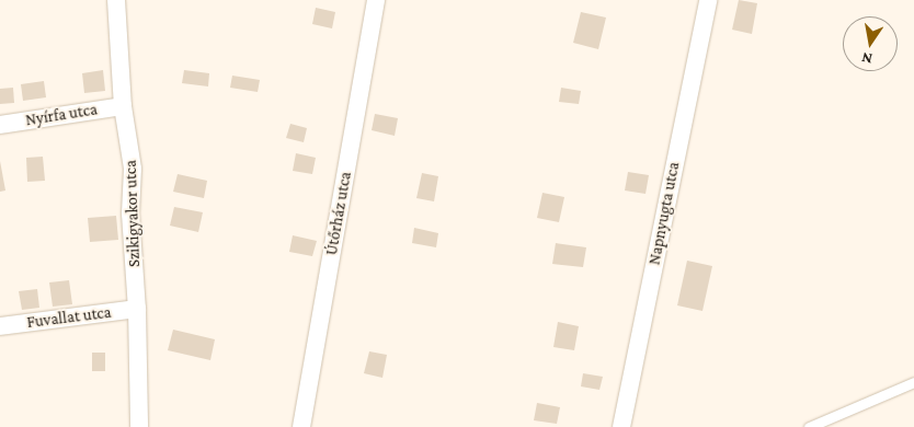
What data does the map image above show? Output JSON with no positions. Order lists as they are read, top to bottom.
{
  "streets": {
    "street": [
      "Nyírfa utca",
      "Szikigyakor utca",
      "Útőrház utca",
      "Napnyugta utca",
      "Fuvallat utca"
    ]
  },
  "crossings": [
    ["Nyírfa utca", "Szikigyakor utca"],
    ["Szikigyakor utca", "Fuvallat utca"]
  ],
  "north": "bottom"
}
